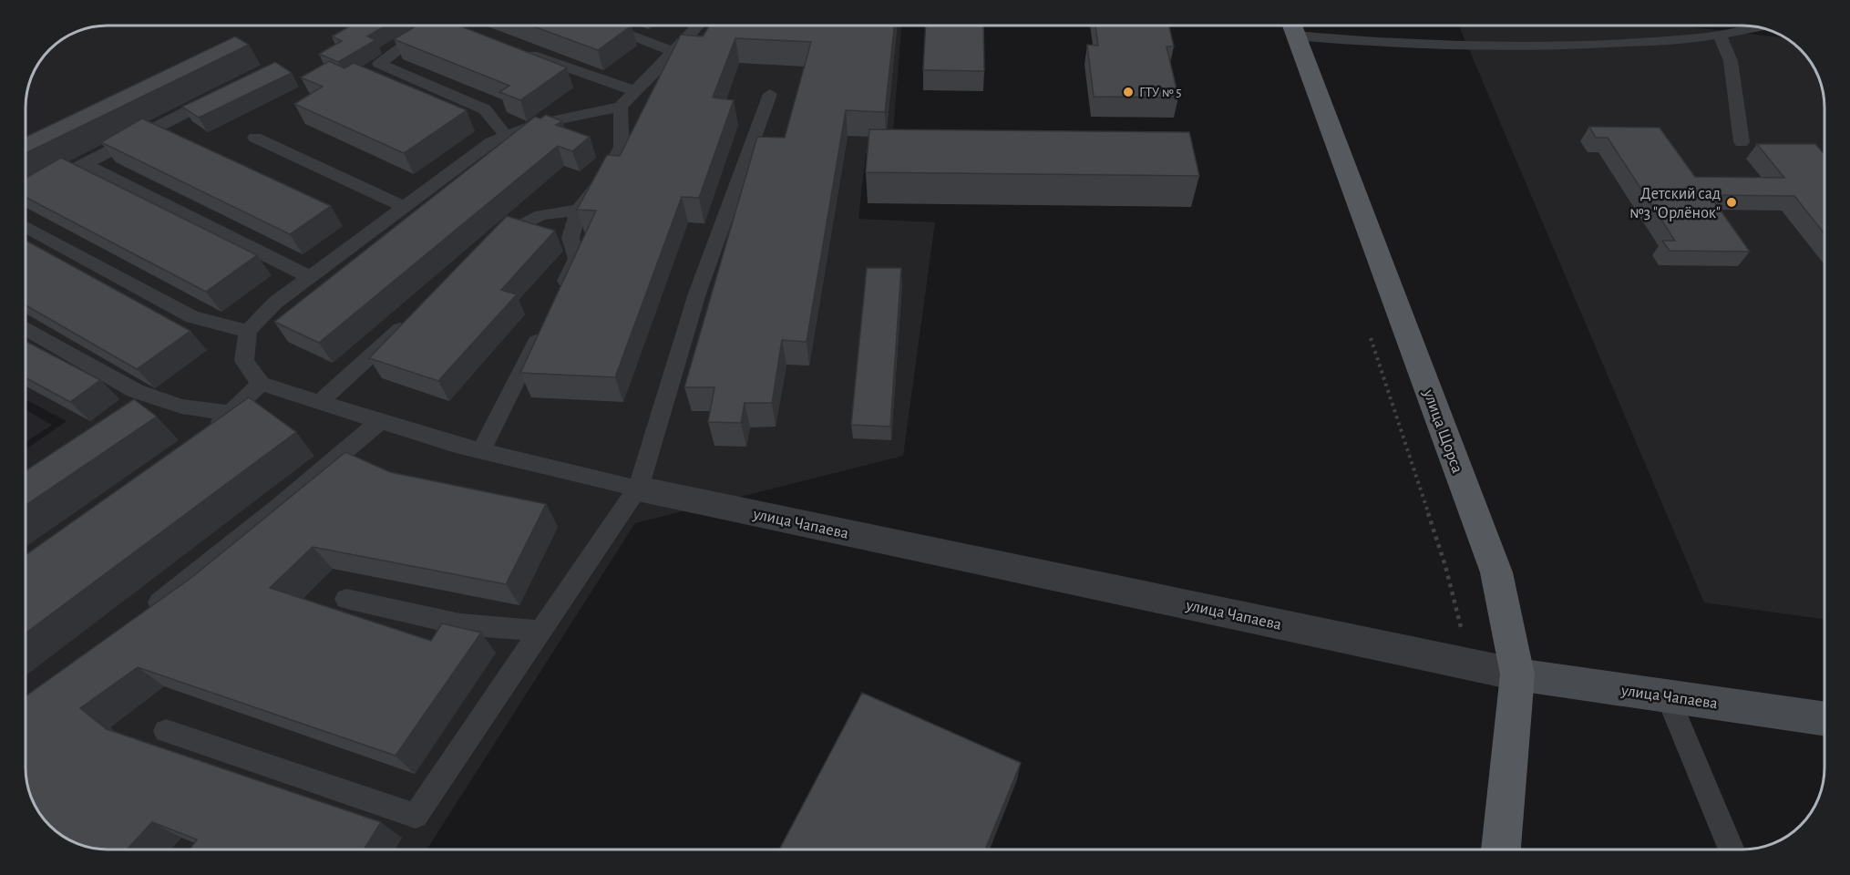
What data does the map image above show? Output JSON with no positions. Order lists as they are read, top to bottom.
{
  "streets": {
    "main road": ["улица Щорса", "улица Чапаева"]
  },
  "crossings": [
    ["улица Щорса", "улица Чапаева"]
  ],
  "places": ["ГТУ № 5", "Детский сад №3 \"Орлёнок\""]
}
